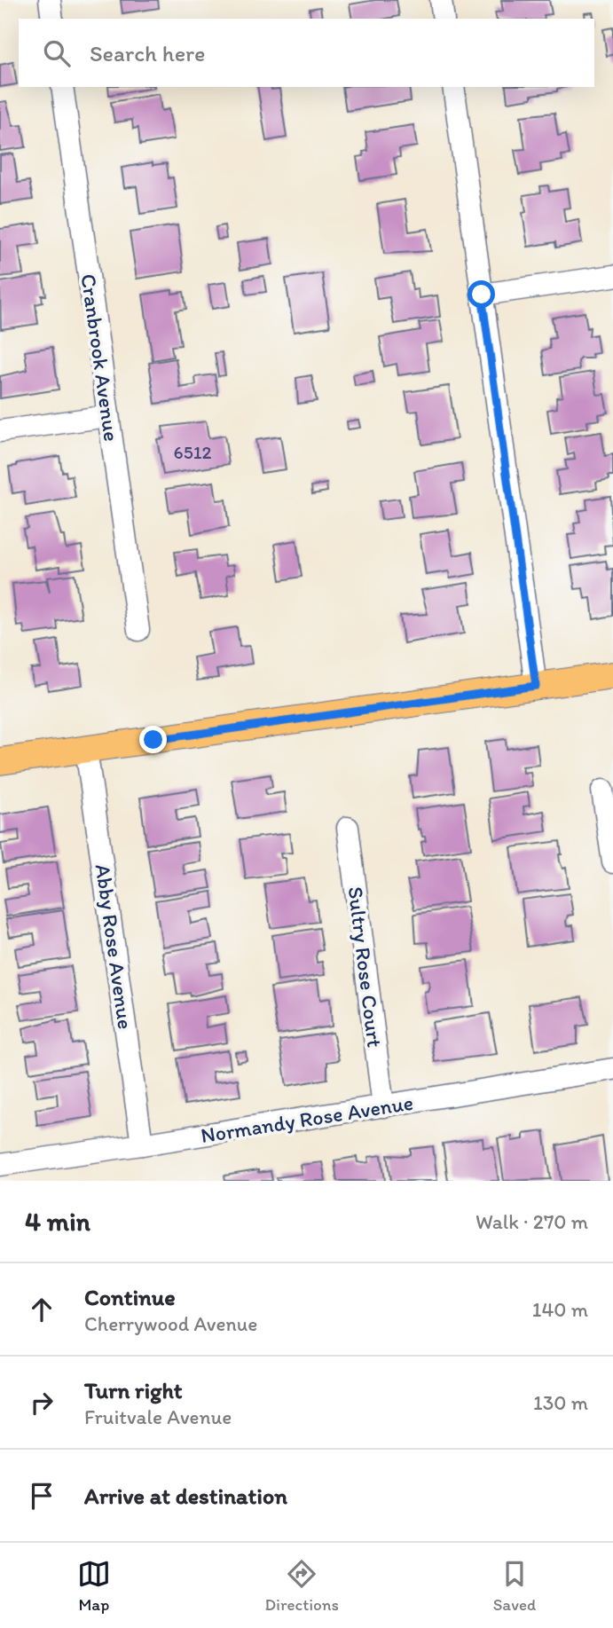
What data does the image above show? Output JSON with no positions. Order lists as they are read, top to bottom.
{
  "streets": {
    "street": [
      "Cranbrook Avenue",
      "Abby Rose Avenue",
      "Sultry Rose Court",
      "Normandy Rose Avenue"
    ]
  },
  "crossings": [
    ["Abby Rose Avenue", "Normandy Rose Avenue"],
    ["Sultry Rose Court", "Normandy Rose Avenue"]
  ],
  "house_numbers": ["6512"],
  "page": {
    "search": "Search here",
    "heading": ["4 min", "Walk · 270 m"],
    "list": [
      ["Continue", "Cherrywood Avenue", "140 m"],
      ["Turn right", "Fruitvale Avenue", "130 m"],
      "Arrive at destination"
    ],
    "nav": ["Map", "Directions", "Saved"]
  }
}
